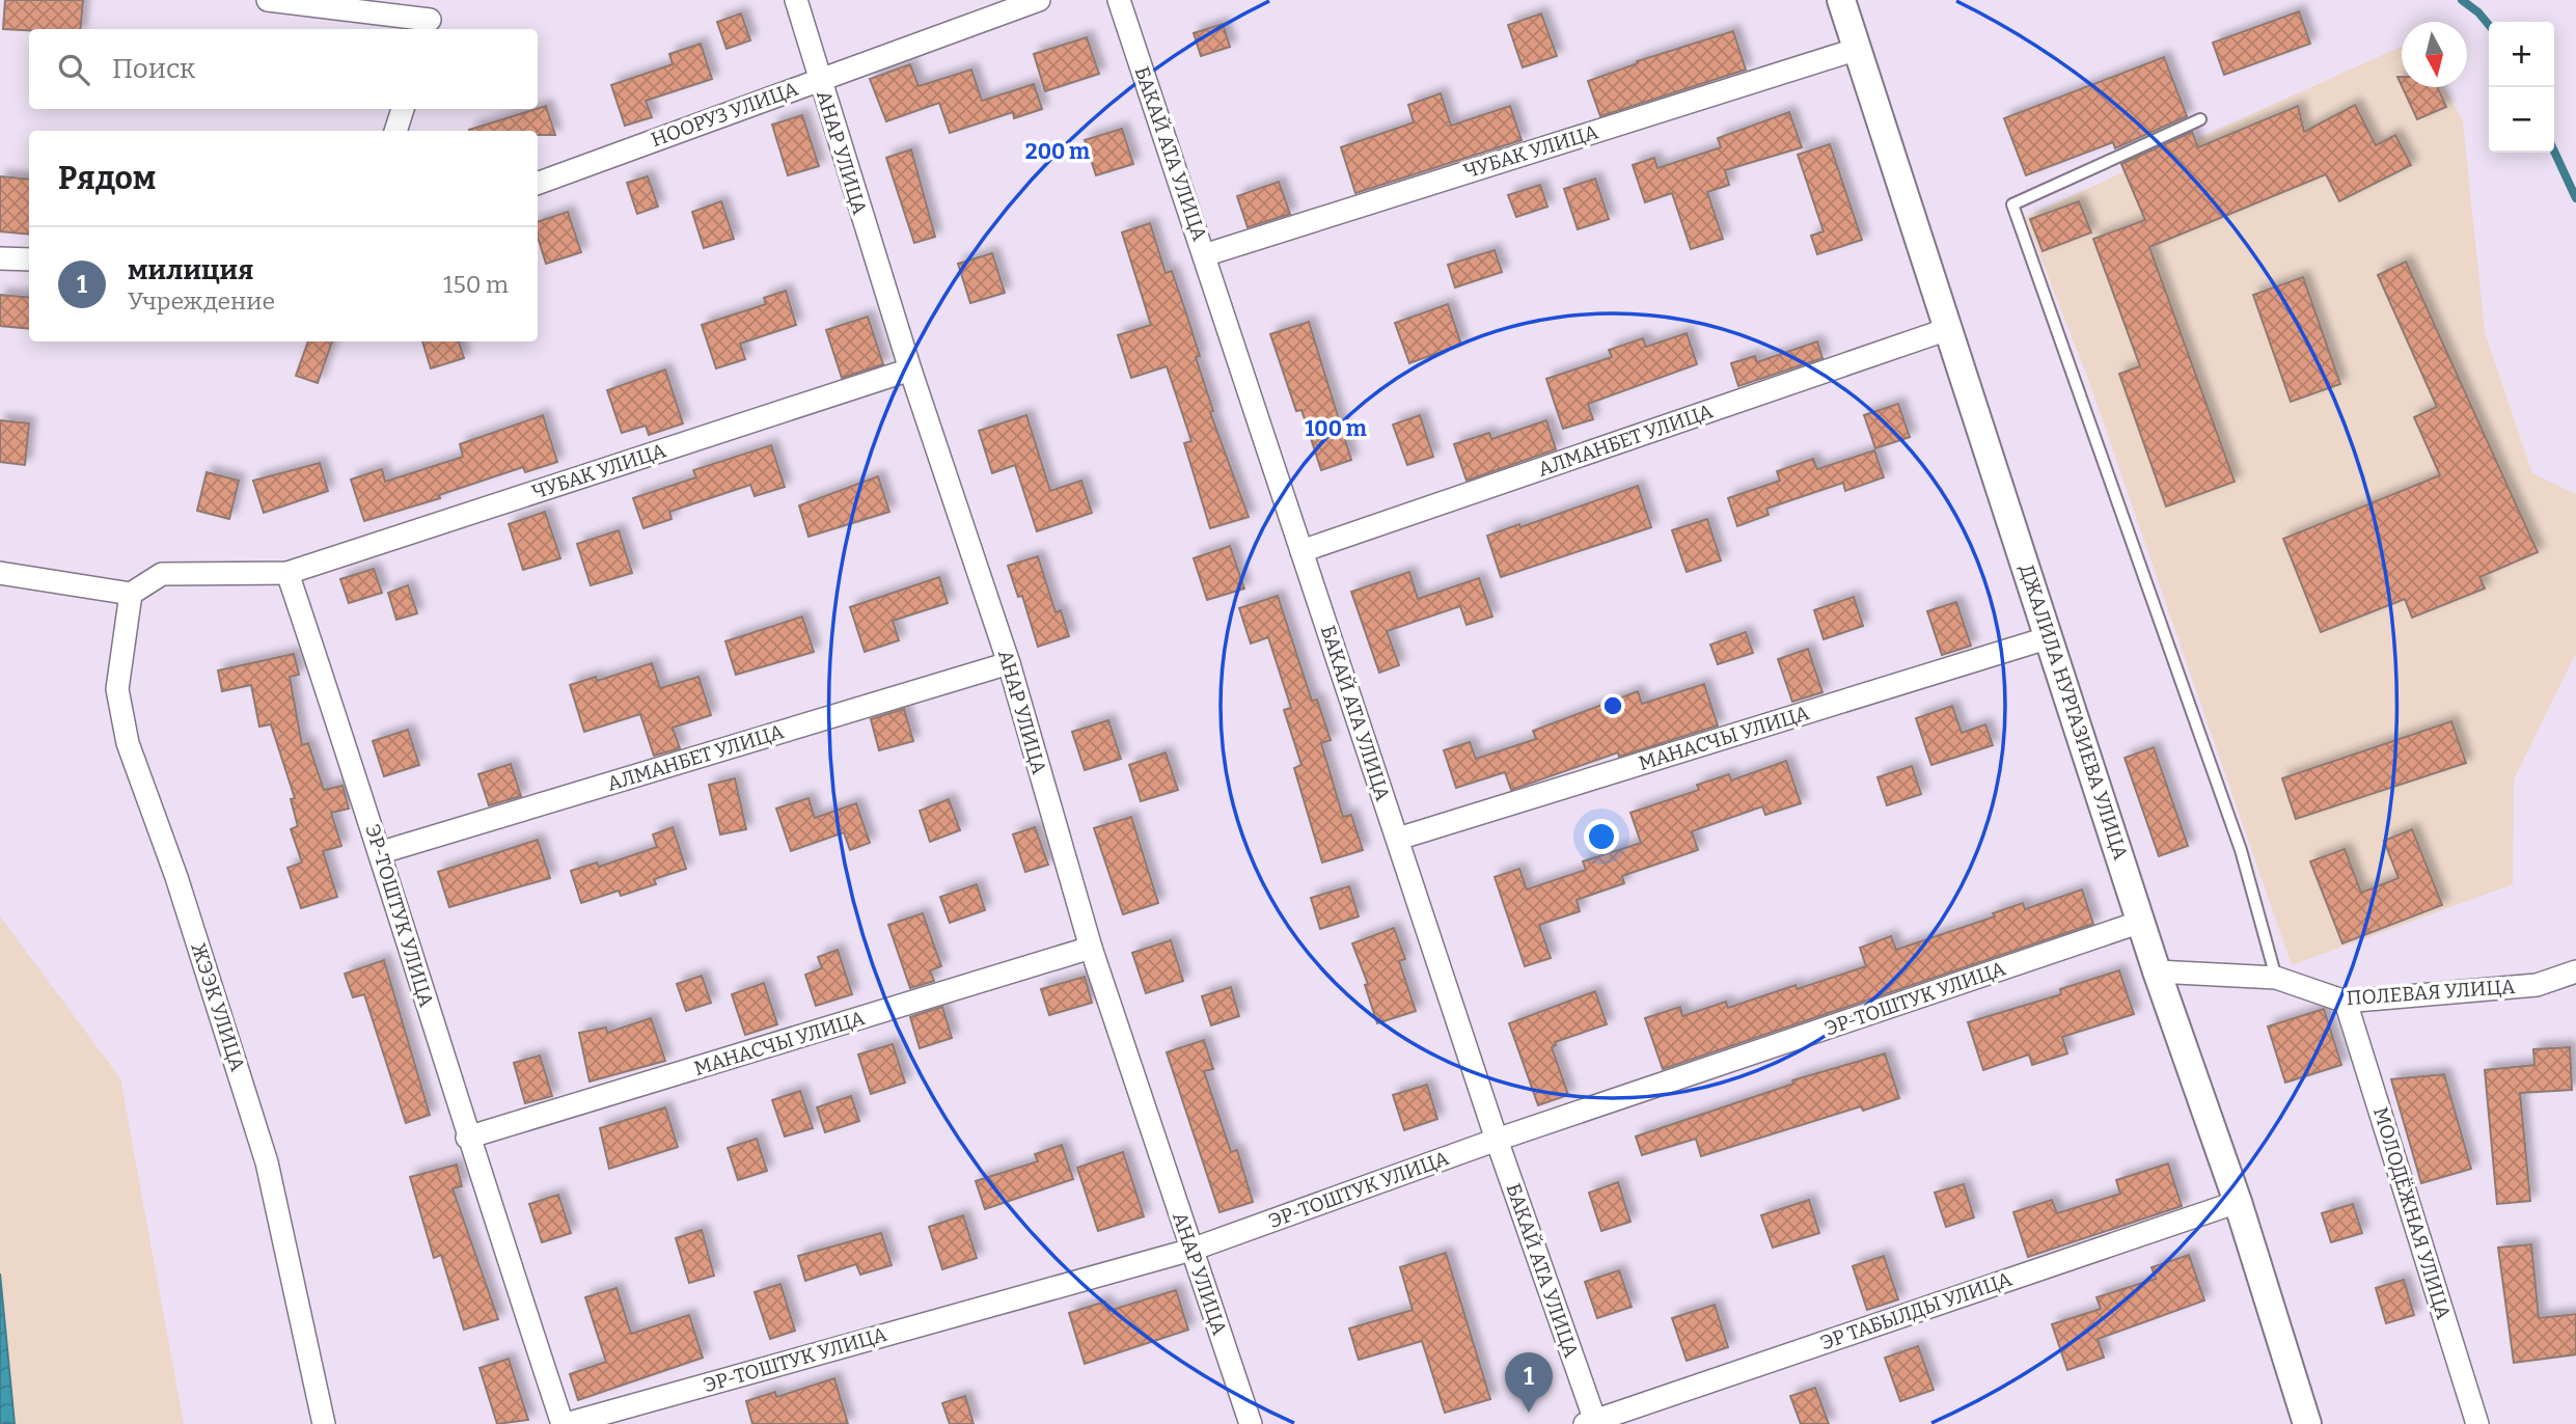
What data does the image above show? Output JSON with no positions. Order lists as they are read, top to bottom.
{
  "streets": {
    "street": [
      "НООРУЗ УЛИЦА",
      "ЧУБАК УЛИЦА",
      "АНАР УЛИЦА",
      "БАКАЙ АТА УЛИЦА",
      "АЛМАНБЕТ УЛИЦА",
      "ДЖАЛИЛА НУРГАЗИЕВА УЛИЦА",
      "МАНАСЧЫ УЛИЦА",
      "ЭР-ТОШТУК УЛИЦА",
      "ПОЛЕВАЯ УЛИЦА",
      "ЖЭЭК УЛИЦА",
      "МОЛОДЁЖНАЯ УЛИЦА",
      "ЭР ТАБЫЛДЫ УЛИЦА"
    ]
  },
  "crossings": [
    ["НООРУЗ УЛИЦА", "АНАР УЛИЦА"],
    ["ЧУБАК УЛИЦА", "АНАР УЛИЦА"],
    ["ЧУБАК УЛИЦА", "БАКАЙ АТА УЛИЦА"],
    ["ЧУБАК УЛИЦА", "ДЖАЛИЛА НУРГАЗИЕВА УЛИЦА"],
    ["ЧУБАК УЛИЦА", "ЭР-ТОШТУК УЛИЦА"],
    ["АНАР УЛИЦА", "АЛМАНБЕТ УЛИЦА"],
    ["АНАР УЛИЦА", "МАНАСЧЫ УЛИЦА"],
    ["АНАР УЛИЦА", "ЭР-ТОШТУК УЛИЦА"],
    ["БАКАЙ АТА УЛИЦА", "АЛМАНБЕТ УЛИЦА"],
    ["БАКАЙ АТА УЛИЦА", "МАНАСЧЫ УЛИЦА"],
    ["БАКАЙ АТА УЛИЦА", "ЭР-ТОШТУК УЛИЦА"],
    ["БАКАЙ АТА УЛИЦА", "ЭР ТАБЫЛДЫ УЛИЦА"],
    ["АЛМАНБЕТ УЛИЦА", "ДЖАЛИЛА НУРГАЗИЕВА УЛИЦА"],
    ["АЛМАНБЕТ УЛИЦА", "ЭР-ТОШТУК УЛИЦА"],
    ["ДЖАЛИЛА НУРГАЗИЕВА УЛИЦА", "МАНАСЧЫ УЛИЦА"],
    ["ДЖАЛИЛА НУРГАЗИЕВА УЛИЦА", "ЭР-ТОШТУК УЛИЦА"],
    ["ДЖАЛИЛА НУРГАЗИЕВА УЛИЦА", "ПОЛЕВАЯ УЛИЦА"],
    ["ДЖАЛИЛА НУРГАЗИЕВА УЛИЦА", "ЭР ТАБЫЛДЫ УЛИЦА"],
    ["МАНАСЧЫ УЛИЦА", "ЭР-ТОШТУК УЛИЦА"],
    ["ПОЛЕВАЯ УЛИЦА", "МОЛОДЁЖНАЯ УЛИЦА"]
  ],
  "north": "bottom",
  "page": {
    "map_buttons": ["+", "−"],
    "search": "Поиск",
    "heading": "Рядом",
    "list": [
      {
        "mark": "1",
        "name": "милиция",
        "note": "Учреждение",
        "value": "150 m"
      }
    ],
    "pins": "1"
  },
  "rings": ["200 m", "100 m"]
}
